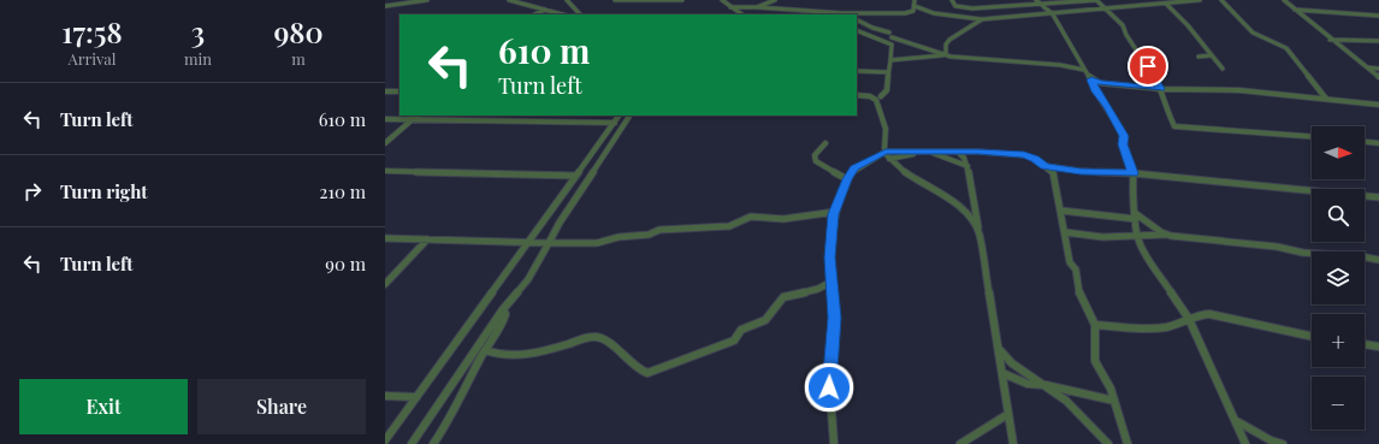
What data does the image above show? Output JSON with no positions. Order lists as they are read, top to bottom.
{
  "north": "right",
  "page": {
    "eta": [
      "17:58",
      "Arrival",
      "3",
      "min",
      "980",
      "m"
    ],
    "turn": ["610 m", "Turn left"],
    "list": [
      {
        "name": "Turn left",
        "value": "610 m"
      },
      {
        "name": "Turn right",
        "value": "210 m"
      },
      {
        "name": "Turn left",
        "value": "90 m"
      }
    ],
    "map_buttons": ["+", "−"],
    "buttons": ["Exit", "Share"]
  }
}
